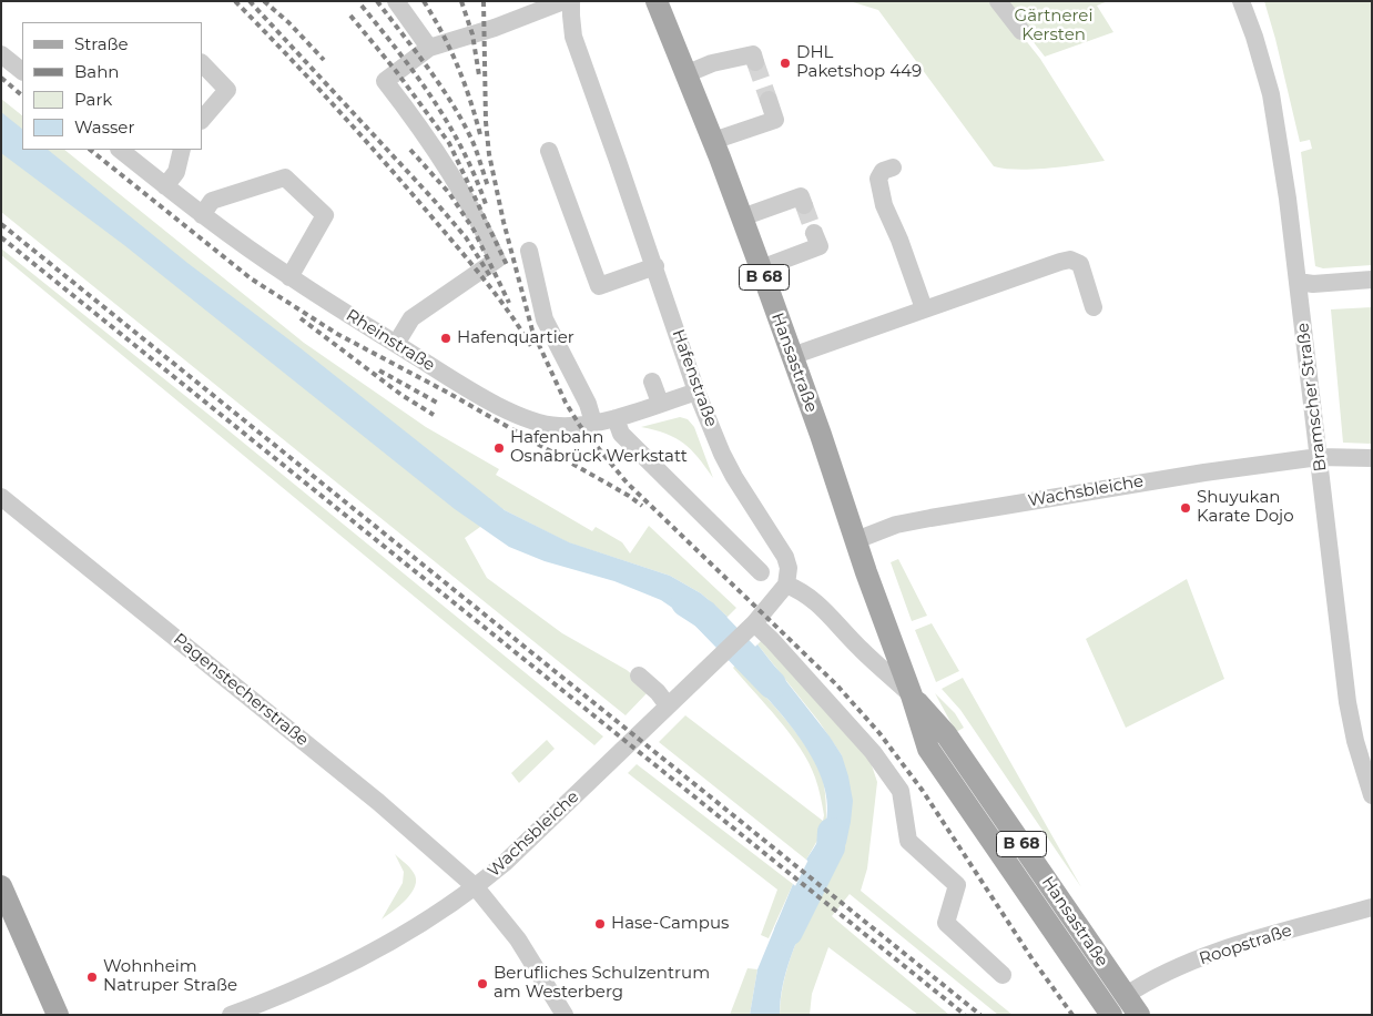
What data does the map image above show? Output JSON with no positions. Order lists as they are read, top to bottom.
{
  "streets": {
    "main road": ["B 68", "Hansastraße"],
    "street": [
      "Rheinstraße",
      "Hafenstraße",
      "Bramscher Straße",
      "Wachsbleiche",
      "Pagenstecherstraße",
      "Roopstraße"
    ]
  },
  "crossings": [
    ["Rheinstraße", "Hafenstraße"],
    ["Hansastraße", "Wachsbleiche"],
    ["Hansastraße", "Roopstraße"],
    ["Hafenstraße", "Wachsbleiche"],
    ["Bramscher Straße", "Wachsbleiche"],
    ["Wachsbleiche", "Pagenstecherstraße"]
  ],
  "parks": ["Gärtnerei Kersten"],
  "places": [
    "DHL Paketshop 449",
    "Hafenquartier",
    "Hafenbahn Osnabrück Werkstatt",
    "Shuyukan Karate Dojo",
    "Hase-Campus",
    "Wohnheim Natruper Straße",
    "Berufliches Schulzentrum am Westerberg"
  ],
  "legend": [
    "Straße",
    "Bahn",
    "Park",
    "Wasser"
  ]
}
